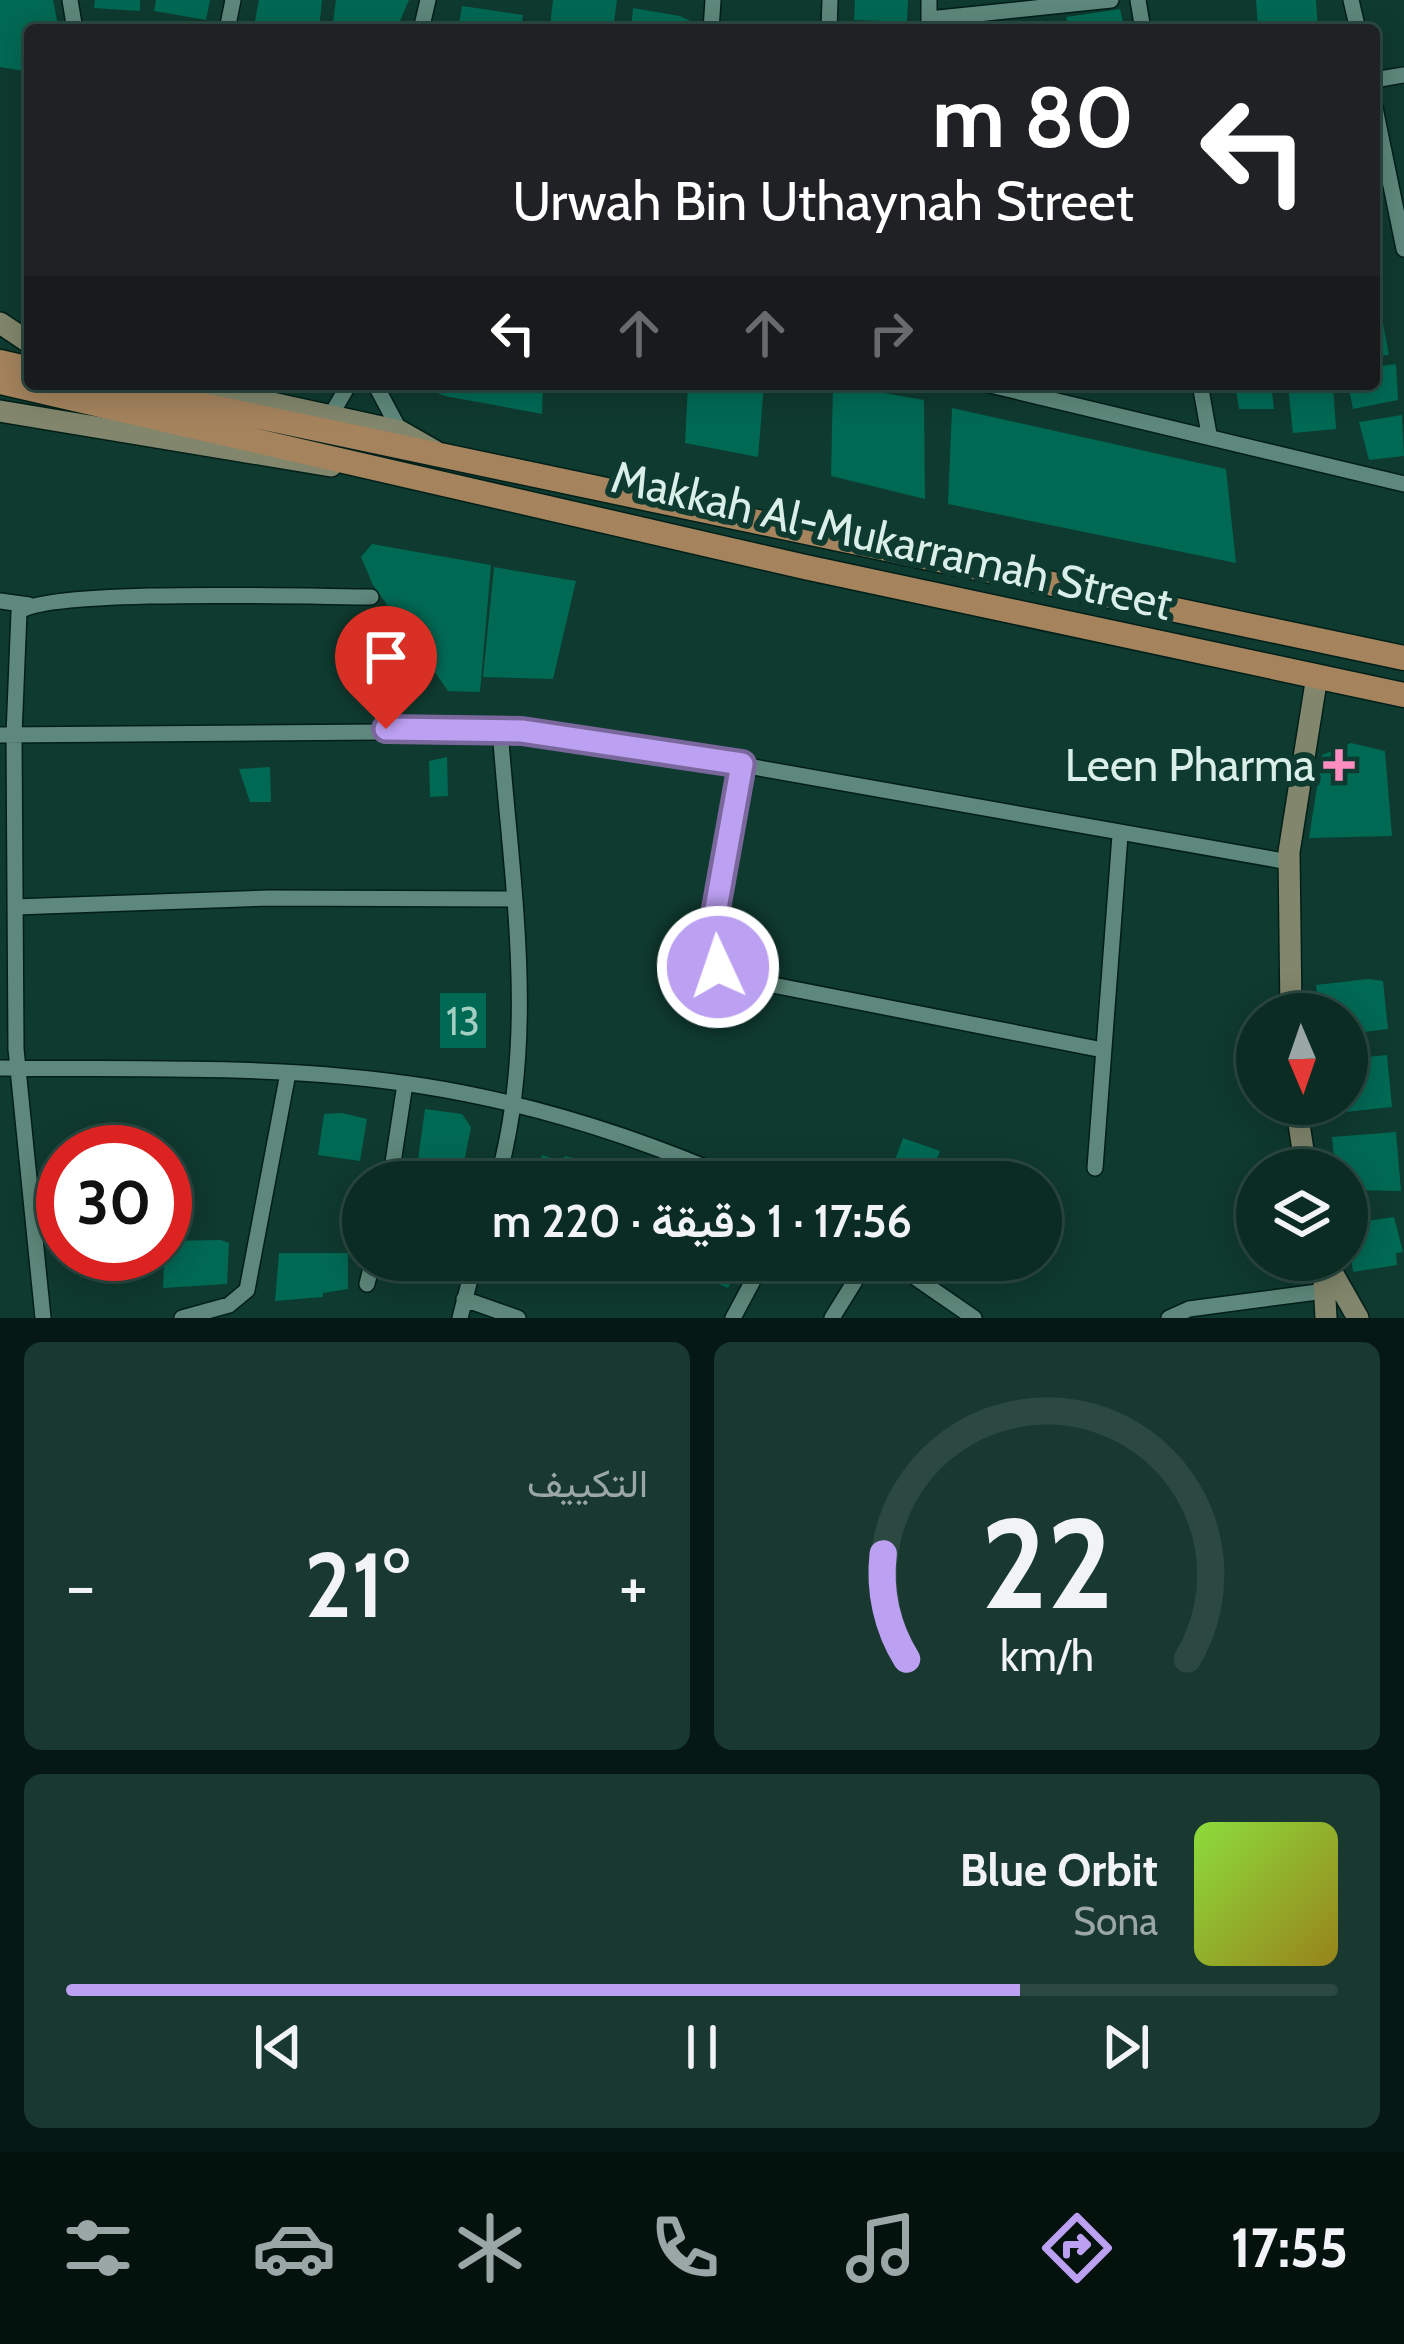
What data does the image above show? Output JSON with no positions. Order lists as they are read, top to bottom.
{
  "streets": {
    "main road": ["Makkah Al-Mukarramah Street"]
  },
  "places": {
    "health": ["Leen Pharma"]
  },
  "house_numbers": ["13"],
  "north": "bottom",
  "page": {
    "turn": ["80 m", "Urwah Bin Uthaynah Street"],
    "limit": "30",
    "trip": "17:56 · 1 دقيقة · 220 m",
    "tile": "التكييف",
    "heat": ["−", "21°", "+"],
    "song": ["Blue Orbit", "Sona"],
    "tabs": "17:55",
    "gauge": ["22", "km/h"]
  }
}
